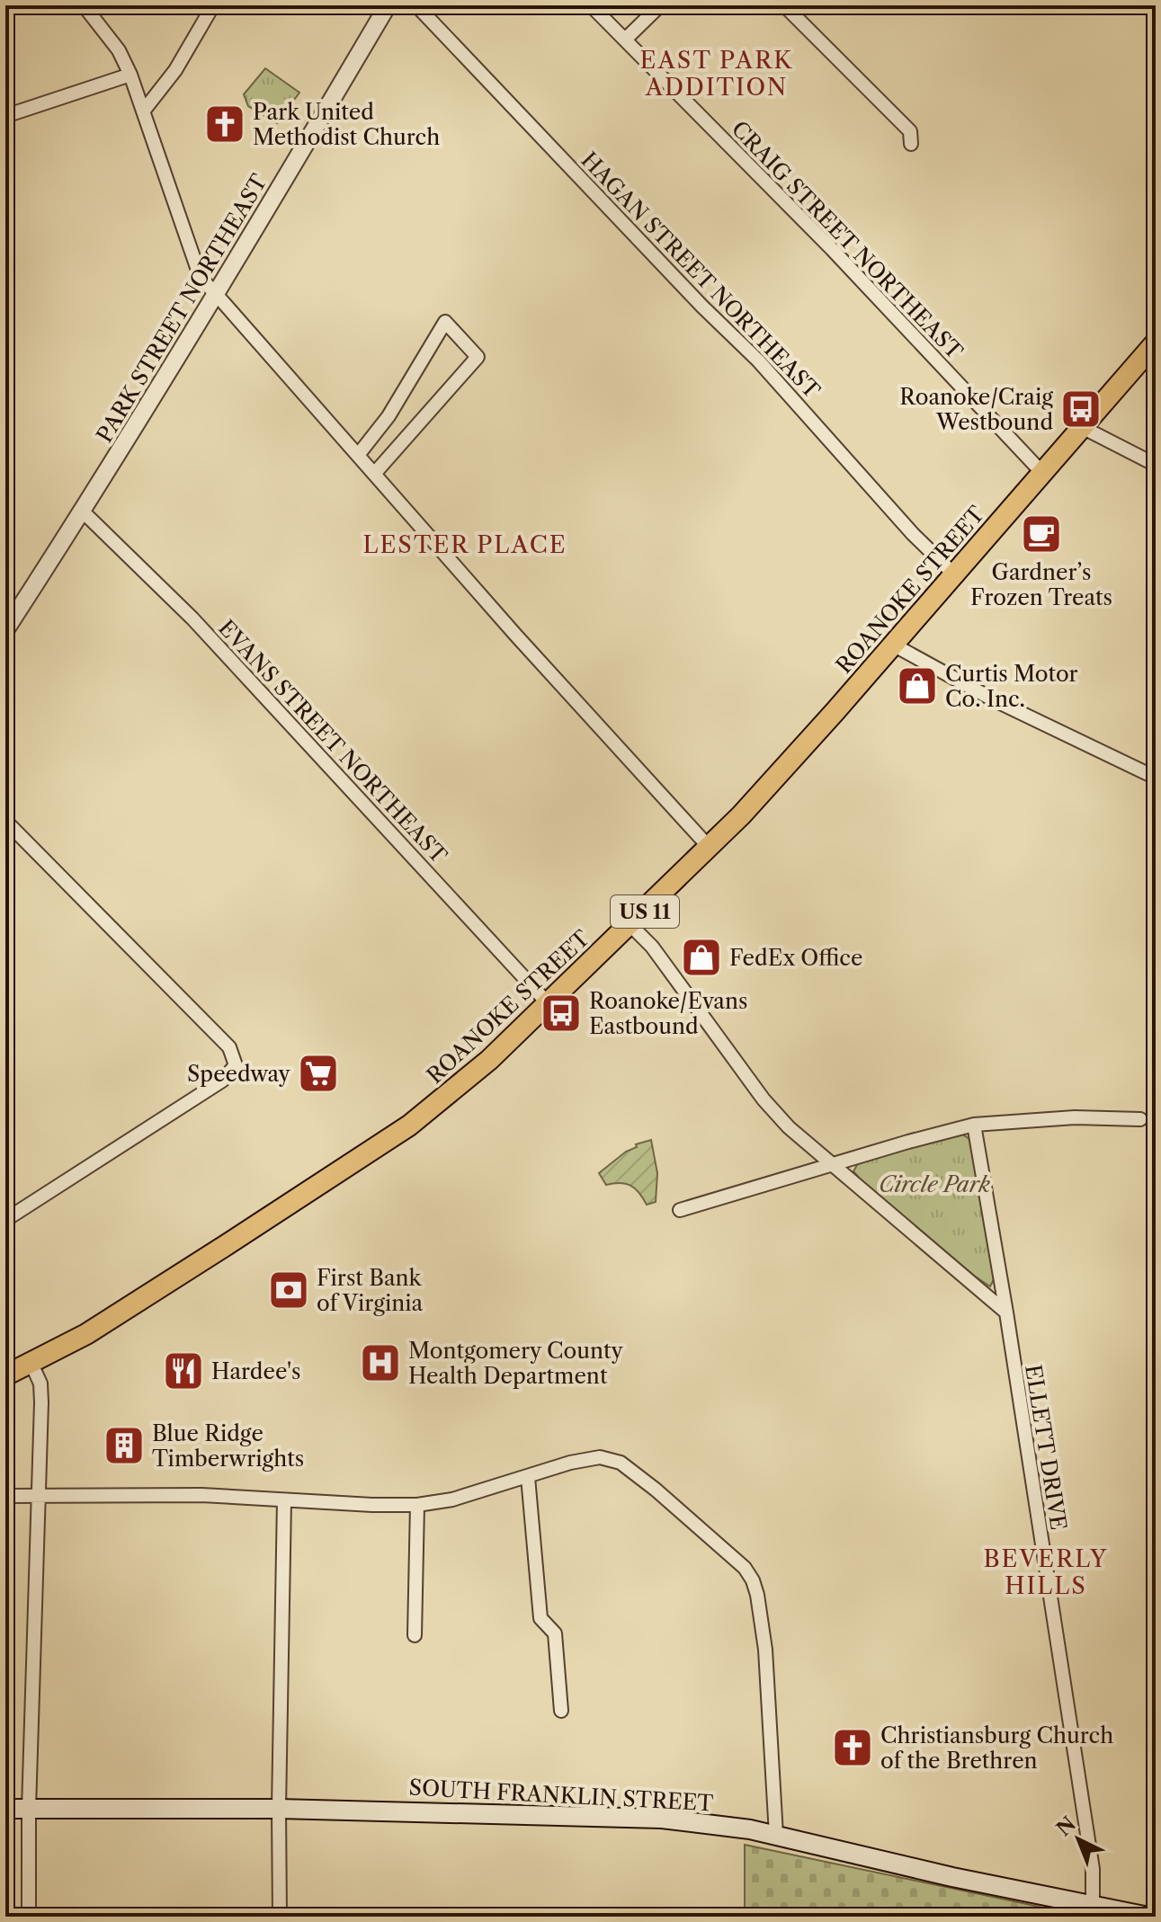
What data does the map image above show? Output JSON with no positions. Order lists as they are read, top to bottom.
{
  "streets": {
    "main road": ["ROANOKE STREET", "US 11", "SOUTH FRANKLIN STREET"],
    "street": [
      "CRAIG STREET NORTHEAST",
      "HAGAN STREET NORTHEAST",
      "PARK STREET NORTHEAST",
      "EVANS STREET NORTHEAST",
      "ELLETT DRIVE"
    ]
  },
  "crossings": [
    ["CRAIG STREET NORTHEAST", "ROANOKE STREET"],
    ["HAGAN STREET NORTHEAST", "ROANOKE STREET"],
    ["PARK STREET NORTHEAST", "EVANS STREET NORTHEAST"],
    ["ROANOKE STREET", "EVANS STREET NORTHEAST"],
    ["ELLETT DRIVE", "SOUTH FRANKLIN STREET"]
  ],
  "districts": ["EAST PARK ADDITION", "LESTER PLACE", "BEVERLY HILLS"],
  "parks": ["Circle Park"],
  "places": {
    "church": ["Park United Methodist Church", "Christiansburg Church of the Brethren"],
    "bus stop": ["Roanoke/Craig Westbound", "Roanoke/Evans Eastbound"],
    "cafe": ["Gardner’s Frozen Treats"],
    "shop": ["Curtis Motor Co. Inc.", "FedEx Office"],
    "supermarket": ["Speedway"],
    "bank": ["First Bank of Virginia"],
    "hospital": ["Montgomery County Health Department"],
    "restaurant": ["Hardee's"],
    "building": ["Blue Ridge Timberwrights"]
  },
  "north": "top left"
}
